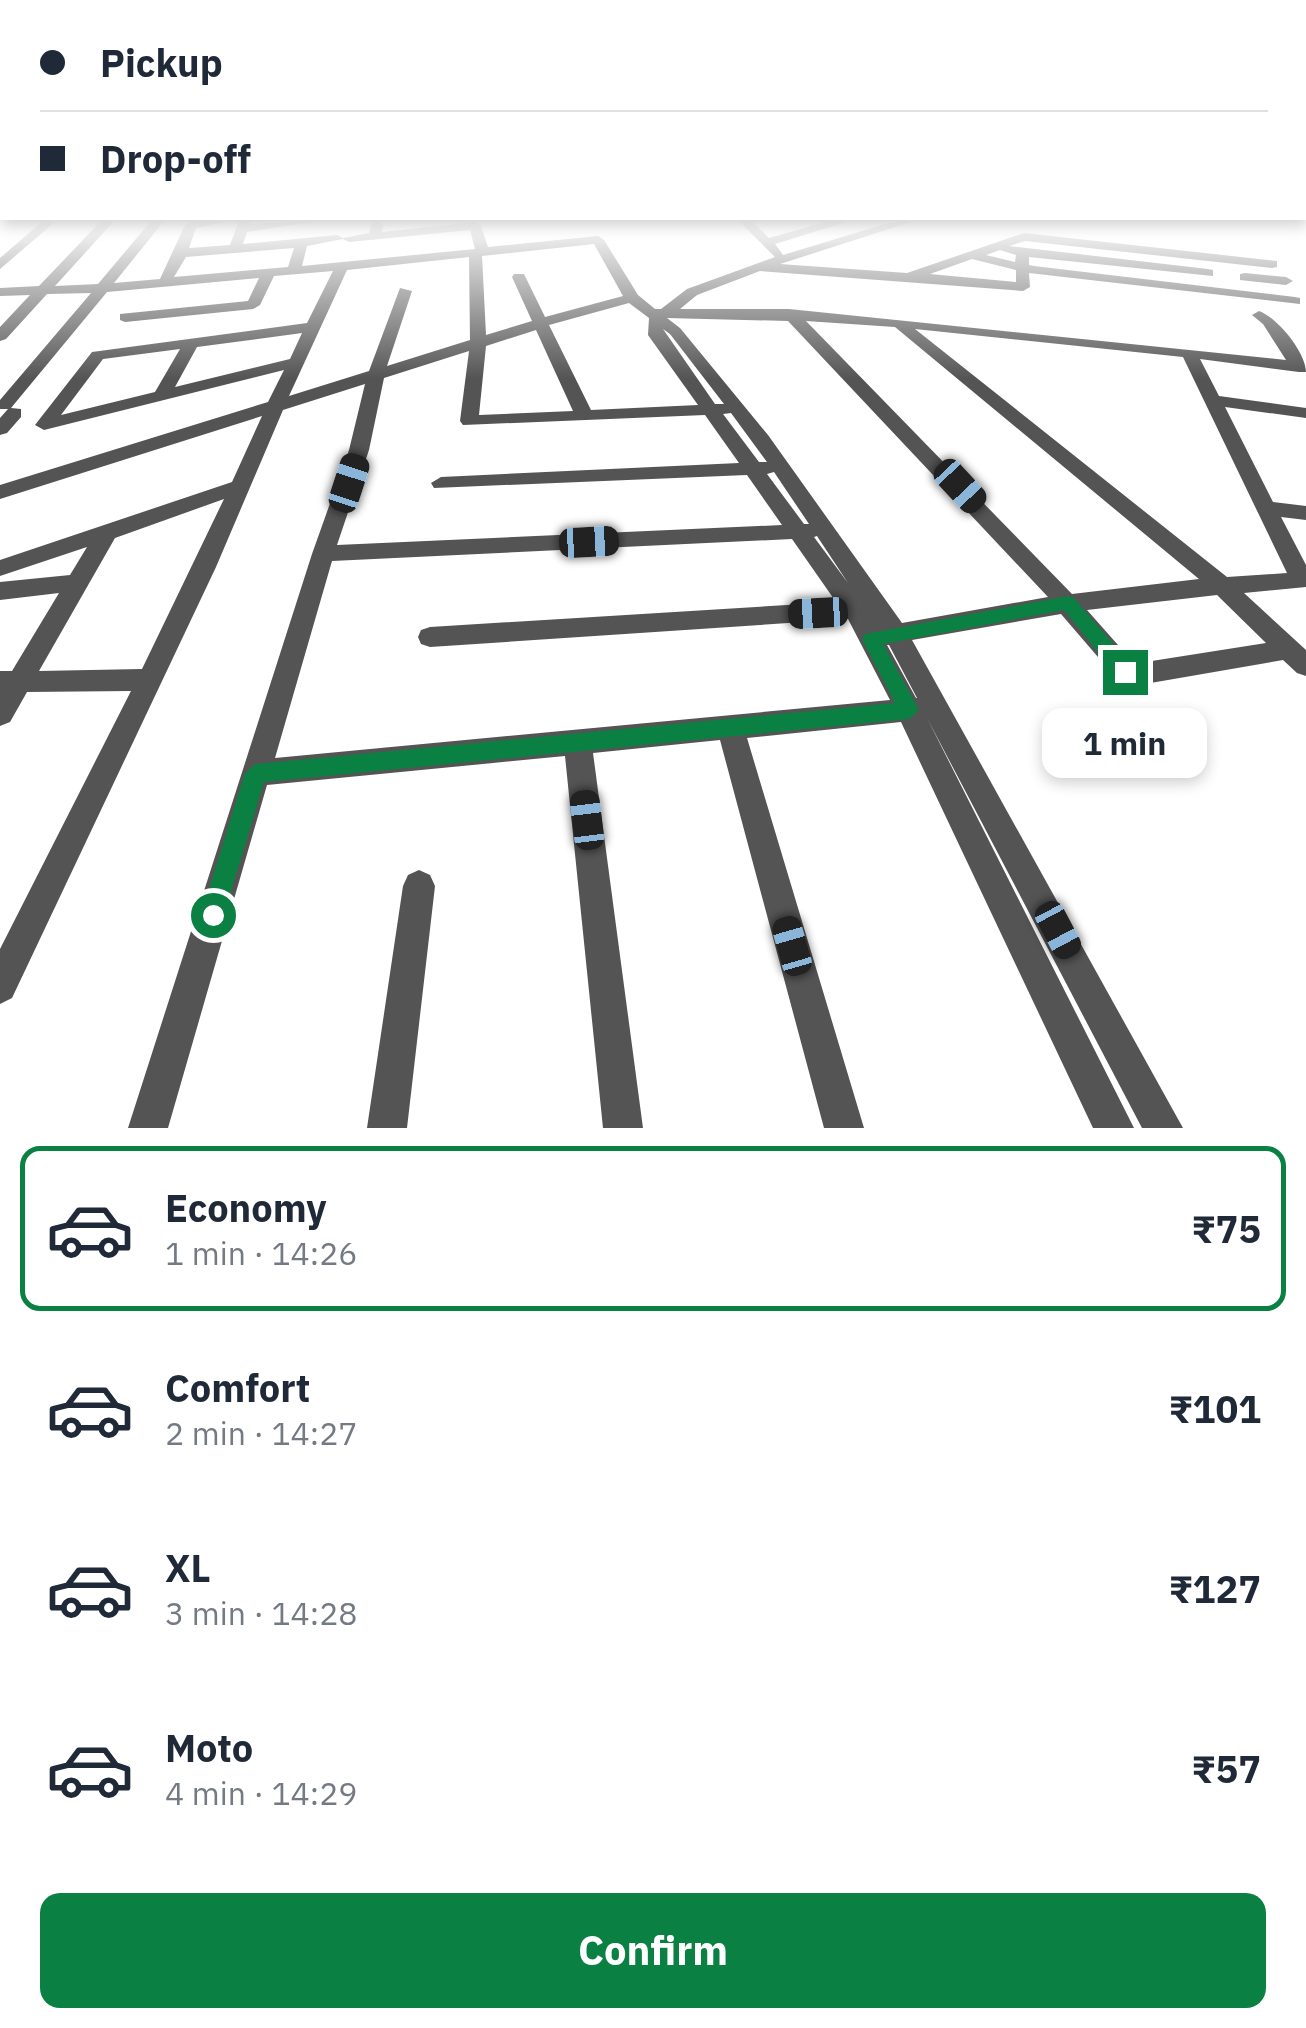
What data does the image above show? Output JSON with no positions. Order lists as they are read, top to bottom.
{
  "page": {
    "banner": ["Pickup", "Drop-off"],
    "bubble": "1 min",
    "list": [
      {
        "name": "Economy",
        "note": "1 min · 14:26",
        "value": "₹75"
      },
      {
        "name": "Comfort",
        "note": "2 min · 14:27",
        "value": "₹101"
      },
      {
        "name": "XL",
        "note": "3 min · 14:28",
        "value": "₹127"
      },
      {
        "name": "Moto",
        "note": "4 min · 14:29",
        "value": "₹57"
      }
    ],
    "buttons": "Confirm"
  }
}
